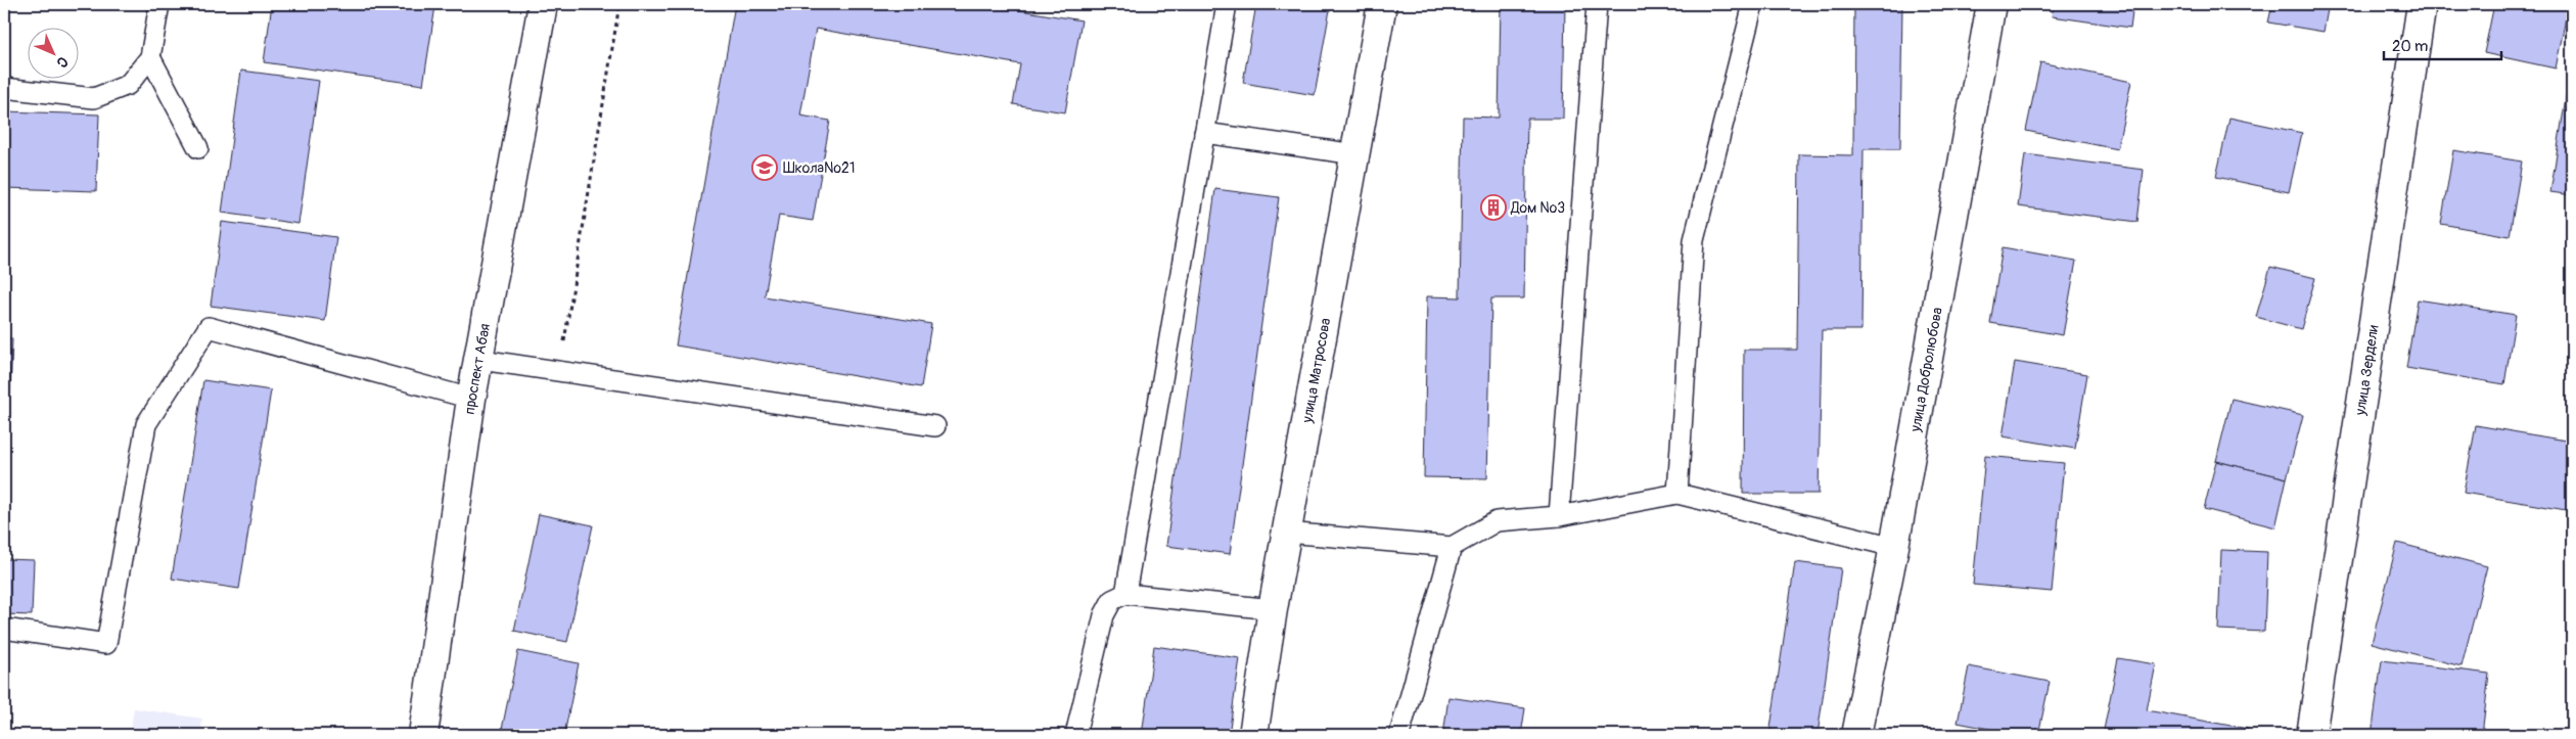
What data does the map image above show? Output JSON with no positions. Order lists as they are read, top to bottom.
{
  "streets": {
    "street": [
      "проспект Абая",
      "улица Матросова",
      "улица Добролюбова",
      "улица Зердели"
    ]
  },
  "places": {
    "school or university": ["Школа№21"],
    "building": ["Дом №3"]
  },
  "scale_bar": "20 m",
  "north": "bottom right"
}
